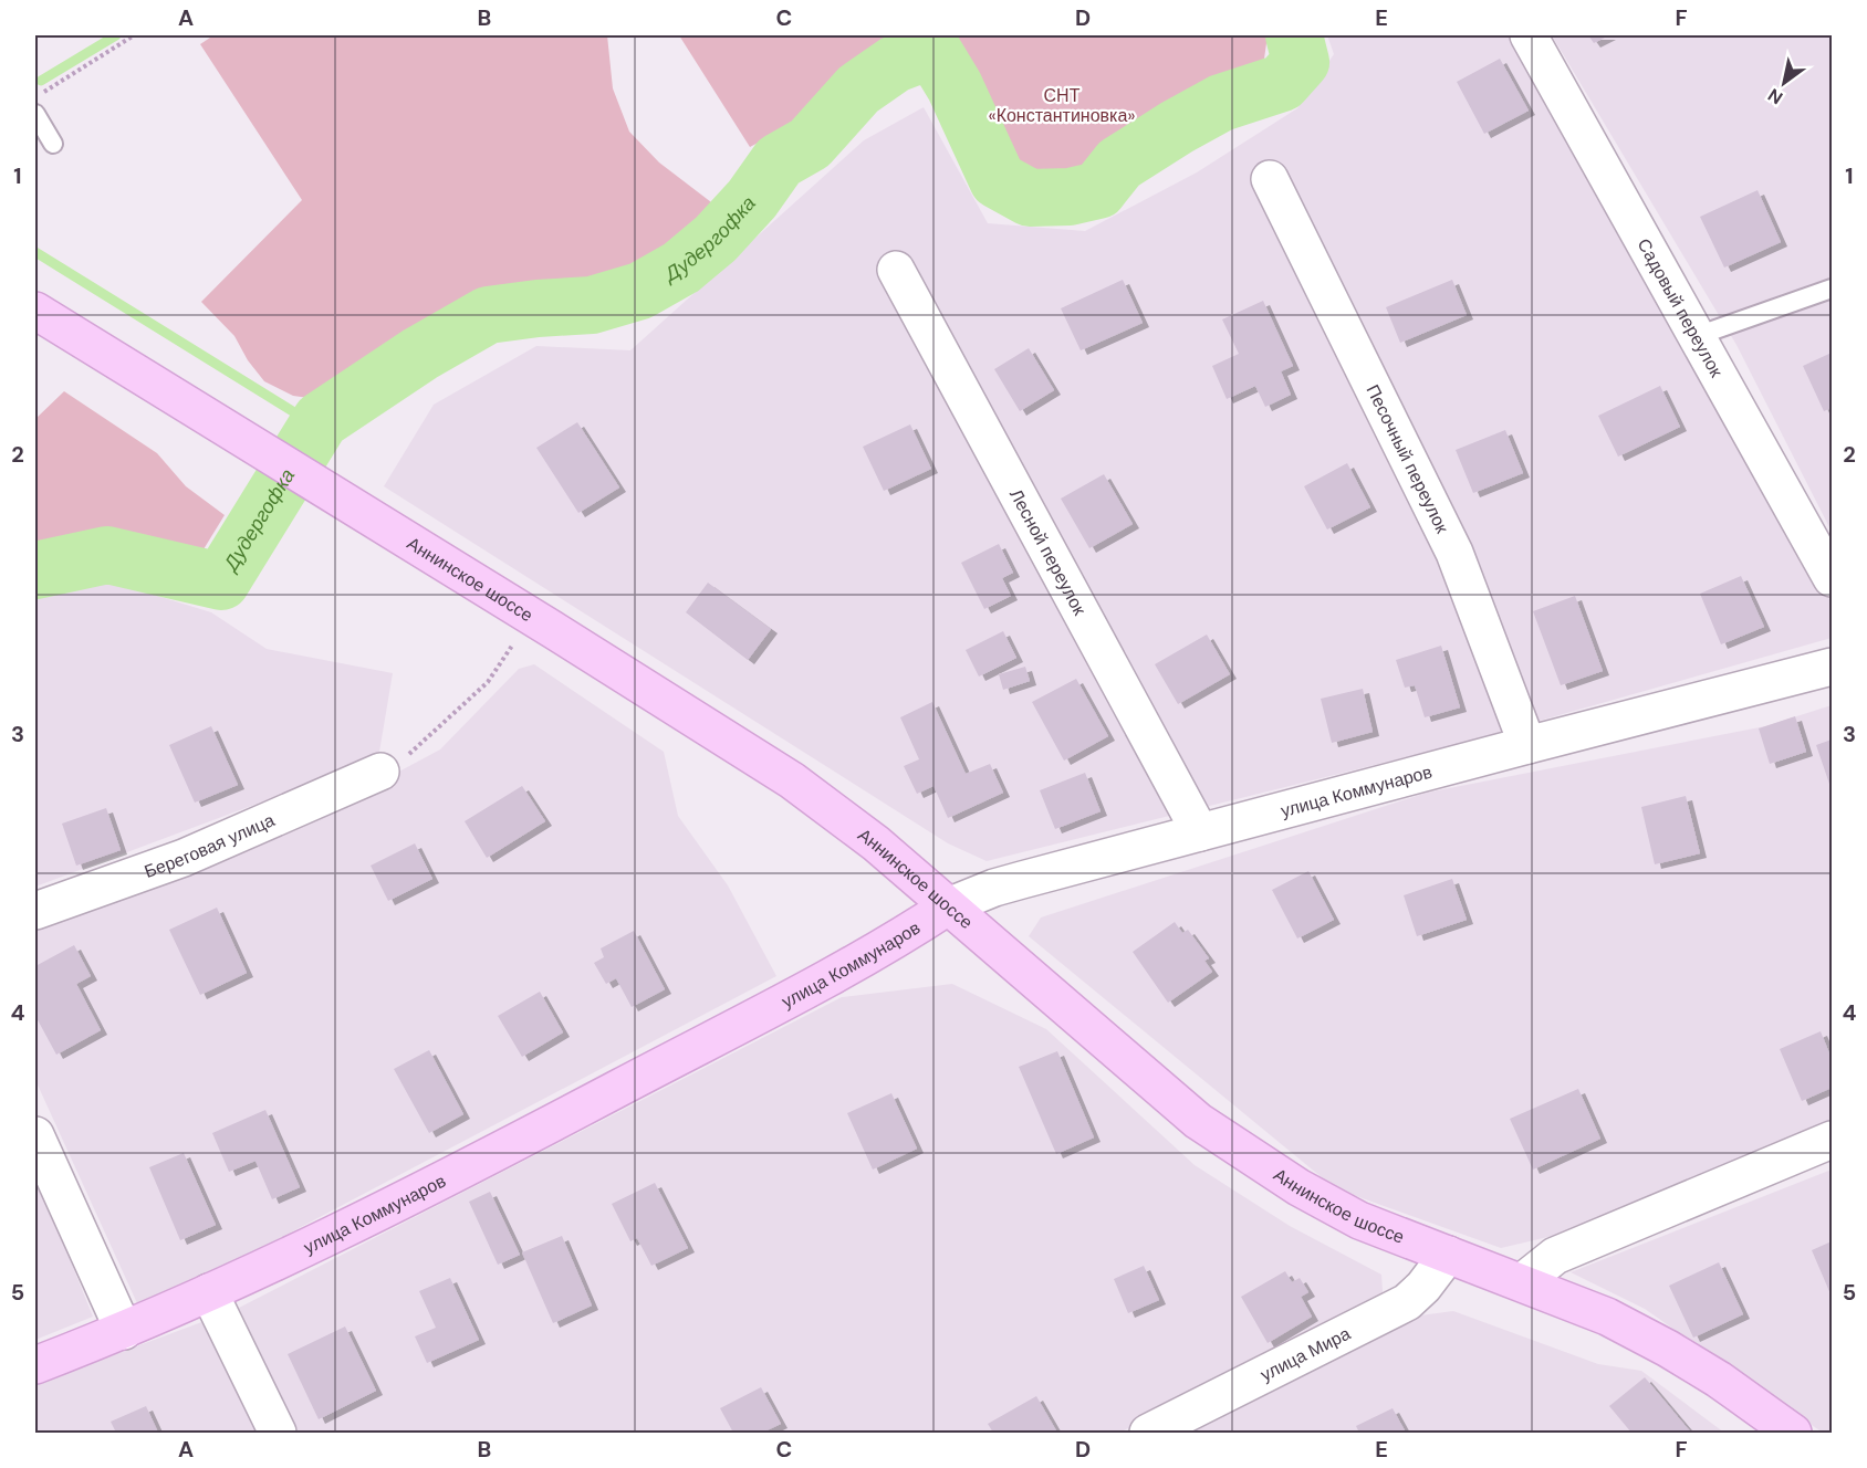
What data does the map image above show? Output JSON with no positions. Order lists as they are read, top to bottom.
{
  "streets": {
    "street": [
      "Садовый переулок",
      "Песочный переулок",
      "Лесной переулок",
      "Аннинское шоссе",
      "улица Коммунаров",
      "Береговая улица",
      "улица Мира"
    ]
  },
  "crossings": [
    ["Песочный переулок", "улица Коммунаров"],
    ["Лесной переулок", "улица Коммунаров"],
    ["Аннинское шоссе", "улица Коммунаров"],
    ["Аннинское шоссе", "улица Мира"]
  ],
  "water": ["Дудергофка"],
  "parks": ["СНТ «Константиновка»"],
  "north": "bottom left",
  "grid": {
    "columns": [
      "A",
      "B",
      "C",
      "D",
      "E",
      "F"
    ],
    "rows": [
      "1",
      "2",
      "3",
      "4",
      "5"
    ]
  }
}
